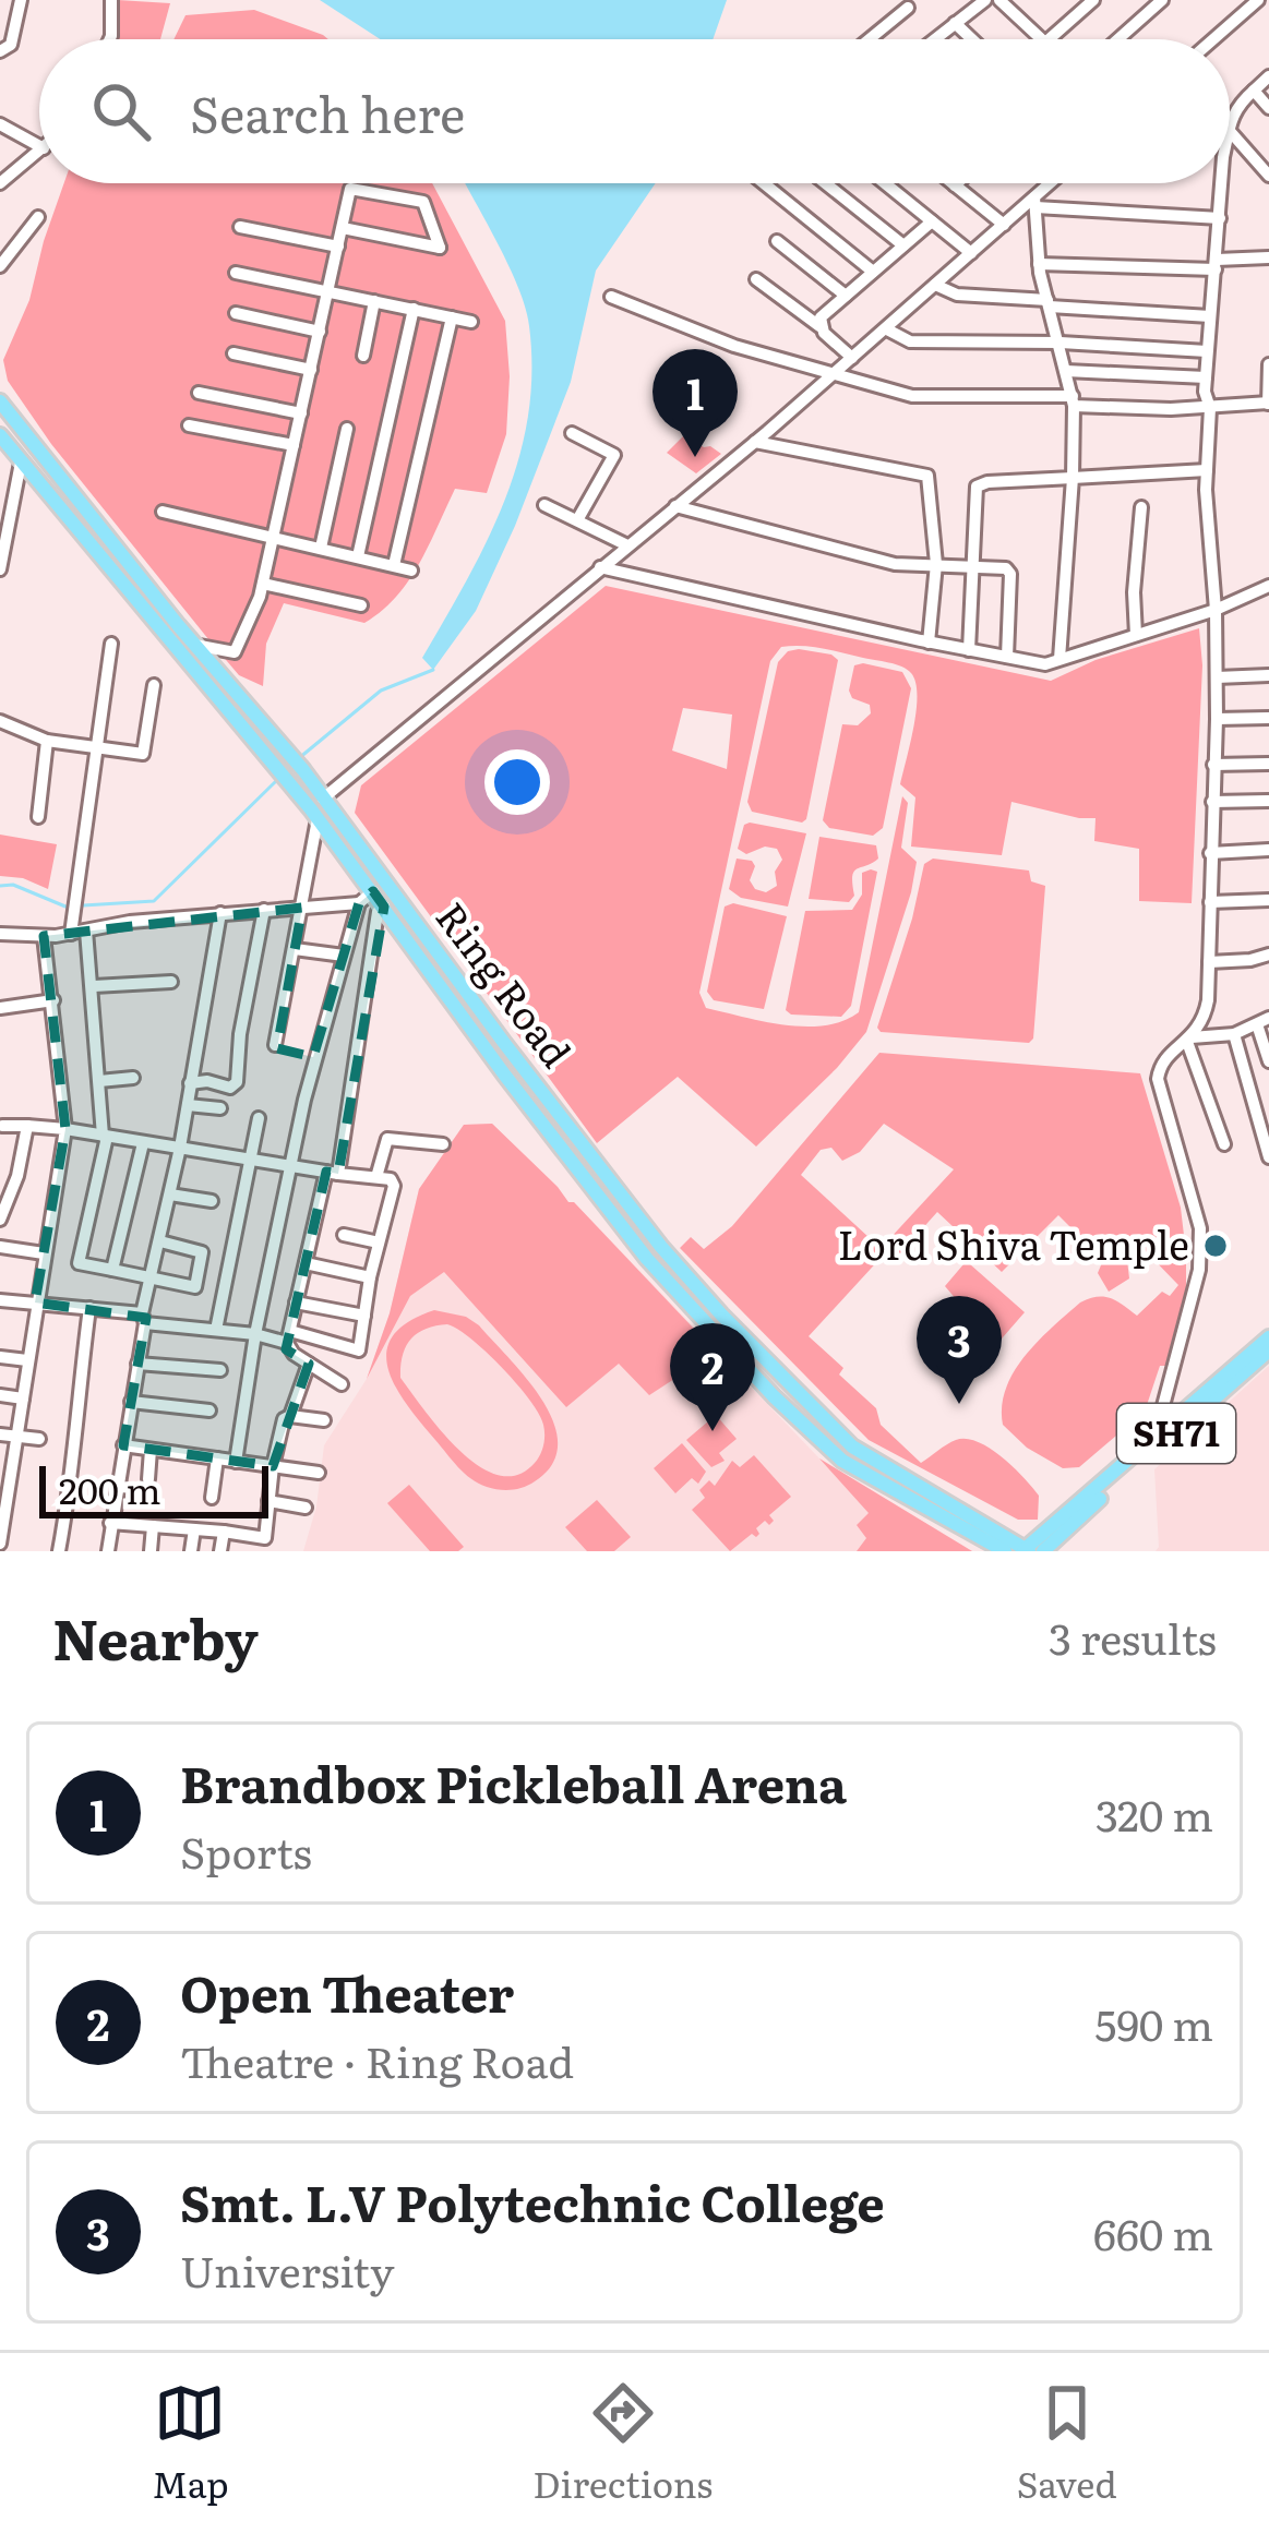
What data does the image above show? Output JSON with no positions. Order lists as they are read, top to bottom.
{
  "streets": {
    "main road": ["Ring Road", "SH71"]
  },
  "crossings": [
    ["Ring Road", "SH71"]
  ],
  "places": ["Lord Shiva Temple"],
  "scale_bar": "200 m",
  "page": {
    "search": "Search here",
    "pins": ["1", "3", "2"],
    "scale": "200 m",
    "heading": ["Nearby", "3 results"],
    "list": [
      {
        "mark": "1",
        "name": "Brandbox Pickleball Arena",
        "note": "Sports",
        "value": "320 m"
      },
      {
        "mark": "2",
        "name": "Open Theater",
        "note": "Theatre · Ring Road",
        "value": "590 m"
      },
      {
        "mark": "3",
        "name": "Smt. L.V Polytechnic College",
        "note": "University",
        "value": "660 m"
      }
    ],
    "nav": ["Map", "Directions", "Saved"]
  }
}
